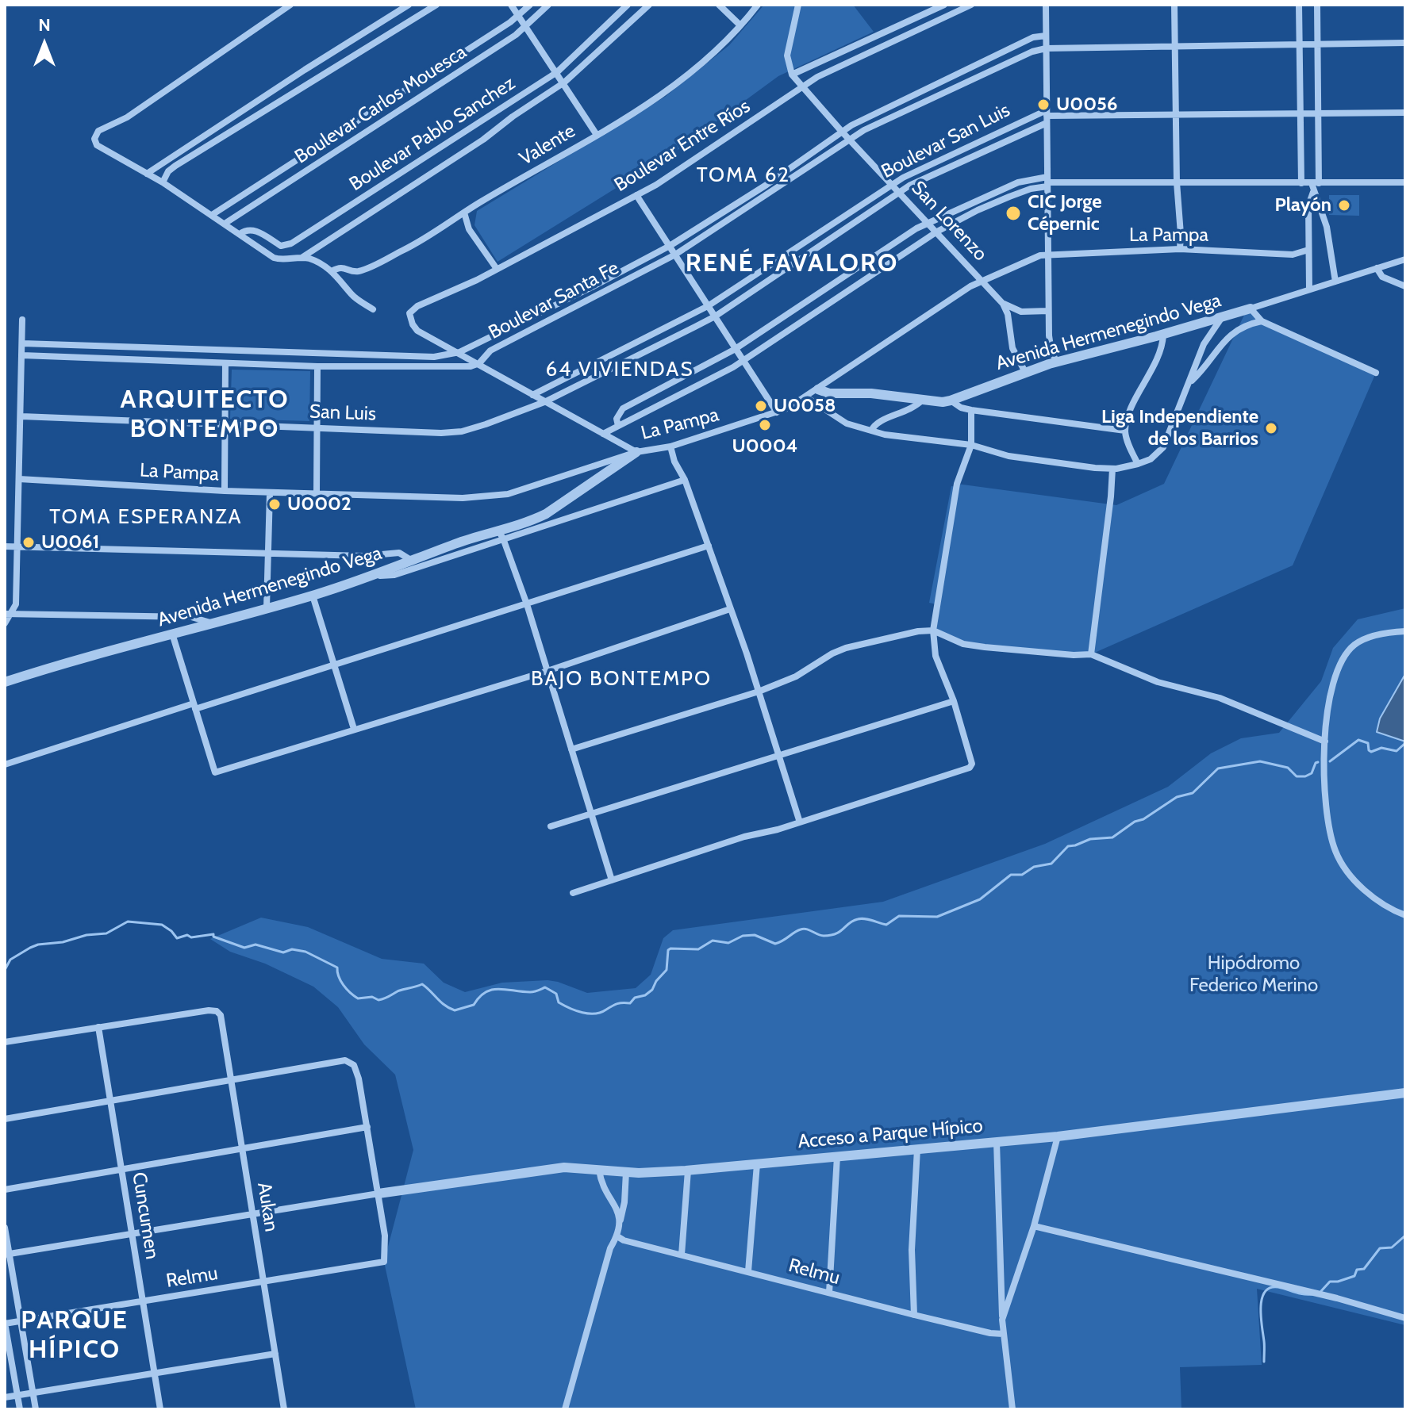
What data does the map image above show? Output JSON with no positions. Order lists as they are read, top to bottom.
{
  "streets": {
    "street": [
      "Boulevar Carlos Mouesca",
      "Boulevar Pablo Sanchez",
      "Boulevar San Luis",
      "Valente",
      "Boulevar Entre Ríos",
      "San Lorenzo",
      "La Pampa",
      "Boulevar Santa Fe",
      "Avenida Hermenegindo Vega",
      "San Luis",
      "Acceso a Parque Hípico",
      "Aukan",
      "Cuncumen",
      "Relmu"
    ]
  },
  "crossings": [
    ["Boulevar San Luis", "San Lorenzo"],
    ["Boulevar San Luis", "San Luis"],
    ["Boulevar Entre Ríos", "San Lorenzo"],
    ["Boulevar Entre Ríos", "Boulevar Santa Fe"],
    ["San Lorenzo", "La Pampa"],
    ["San Lorenzo", "Boulevar Santa Fe"],
    ["San Lorenzo", "Avenida Hermenegindo Vega"],
    ["La Pampa", "Avenida Hermenegindo Vega"],
    ["Acceso a Parque Hípico", "Relmu"],
    ["Aukan", "Cuncumen"],
    ["Aukan", "Relmu"],
    ["Cuncumen", "Relmu"]
  ],
  "districts": [
    "TOMA 62",
    "RENÉ FAVALORO",
    "64 VIVIENDAS",
    "ARQUITECTO BONTEMPO",
    "TOMA ESPERANZA",
    "BAJO BONTEMPO",
    "PARQUE HÍPICO"
  ],
  "parks": ["Hipódromo Federico Merino"],
  "places": [
    "U0056",
    "Playón",
    "CIC Jorge Cépernic",
    "U0058",
    "U0004",
    "Liga Independiente de los Barrios",
    "U0002",
    "U0061"
  ],
  "north": "top"
}
